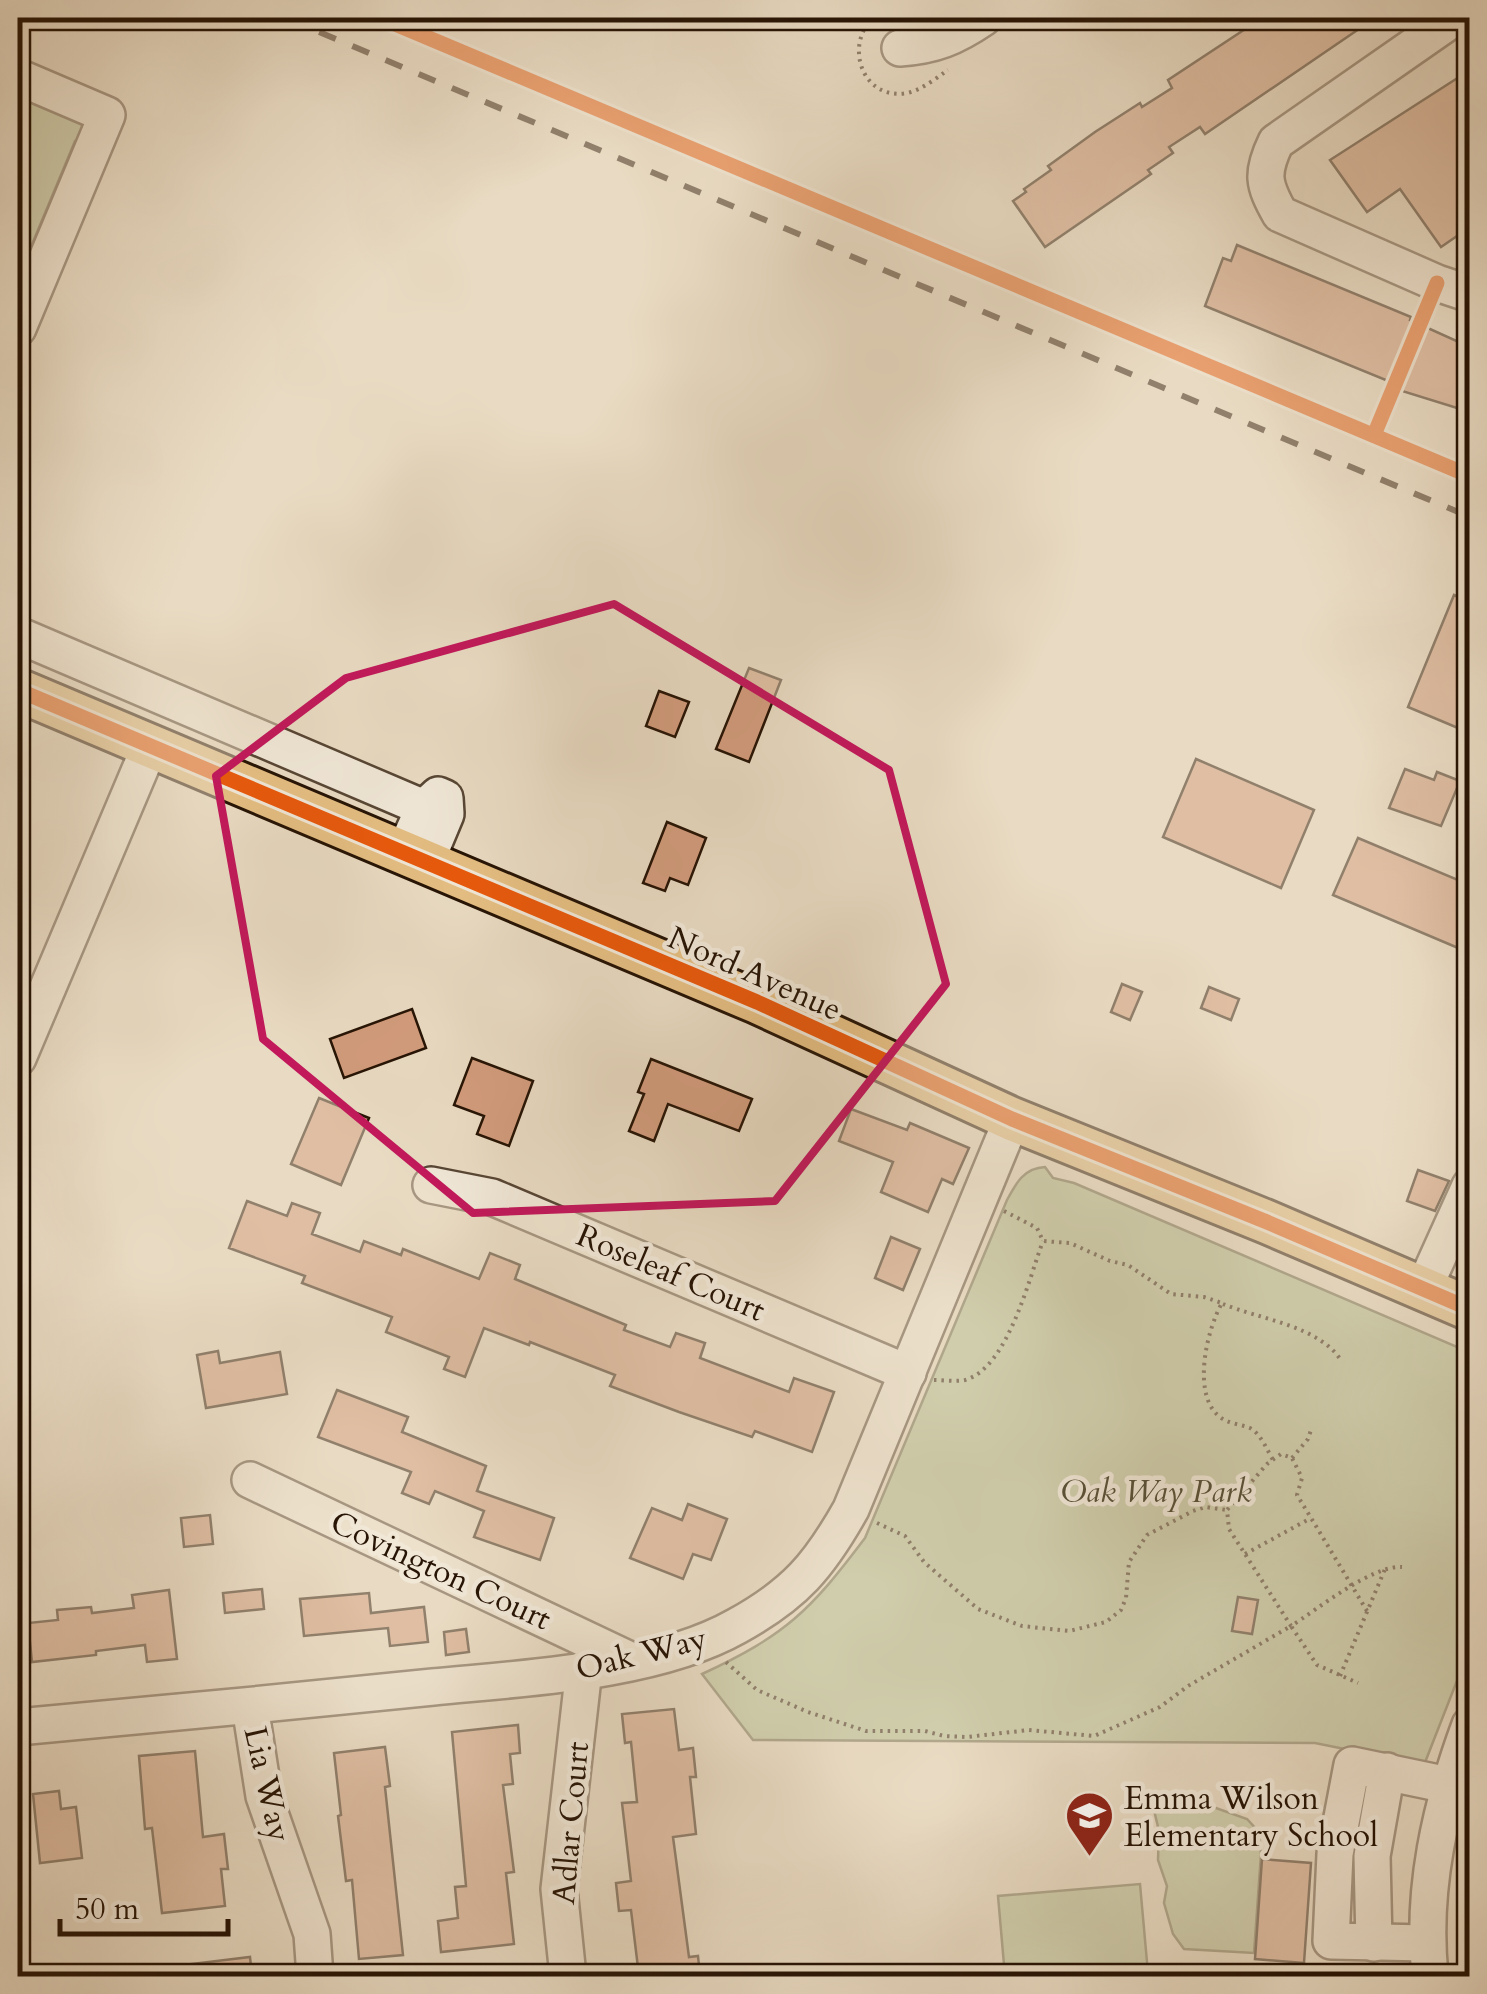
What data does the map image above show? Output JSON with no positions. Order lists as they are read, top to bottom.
{
  "streets": {
    "main road": ["Nord Avenue"],
    "street": [
      "Roseleaf Court",
      "Covington Court",
      "Oak Way",
      "Lia Way",
      "Adlar Court"
    ]
  },
  "crossings": [
    ["Nord Avenue", "Oak Way"],
    ["Roseleaf Court", "Oak Way"],
    ["Covington Court", "Oak Way"],
    ["Oak Way", "Lia Way"],
    ["Oak Way", "Adlar Court"]
  ],
  "parks": ["Oak Way Park"],
  "places": {
    "school or university": ["Emma Wilson Elementary School"]
  },
  "scale_bar": "50 m"
}
